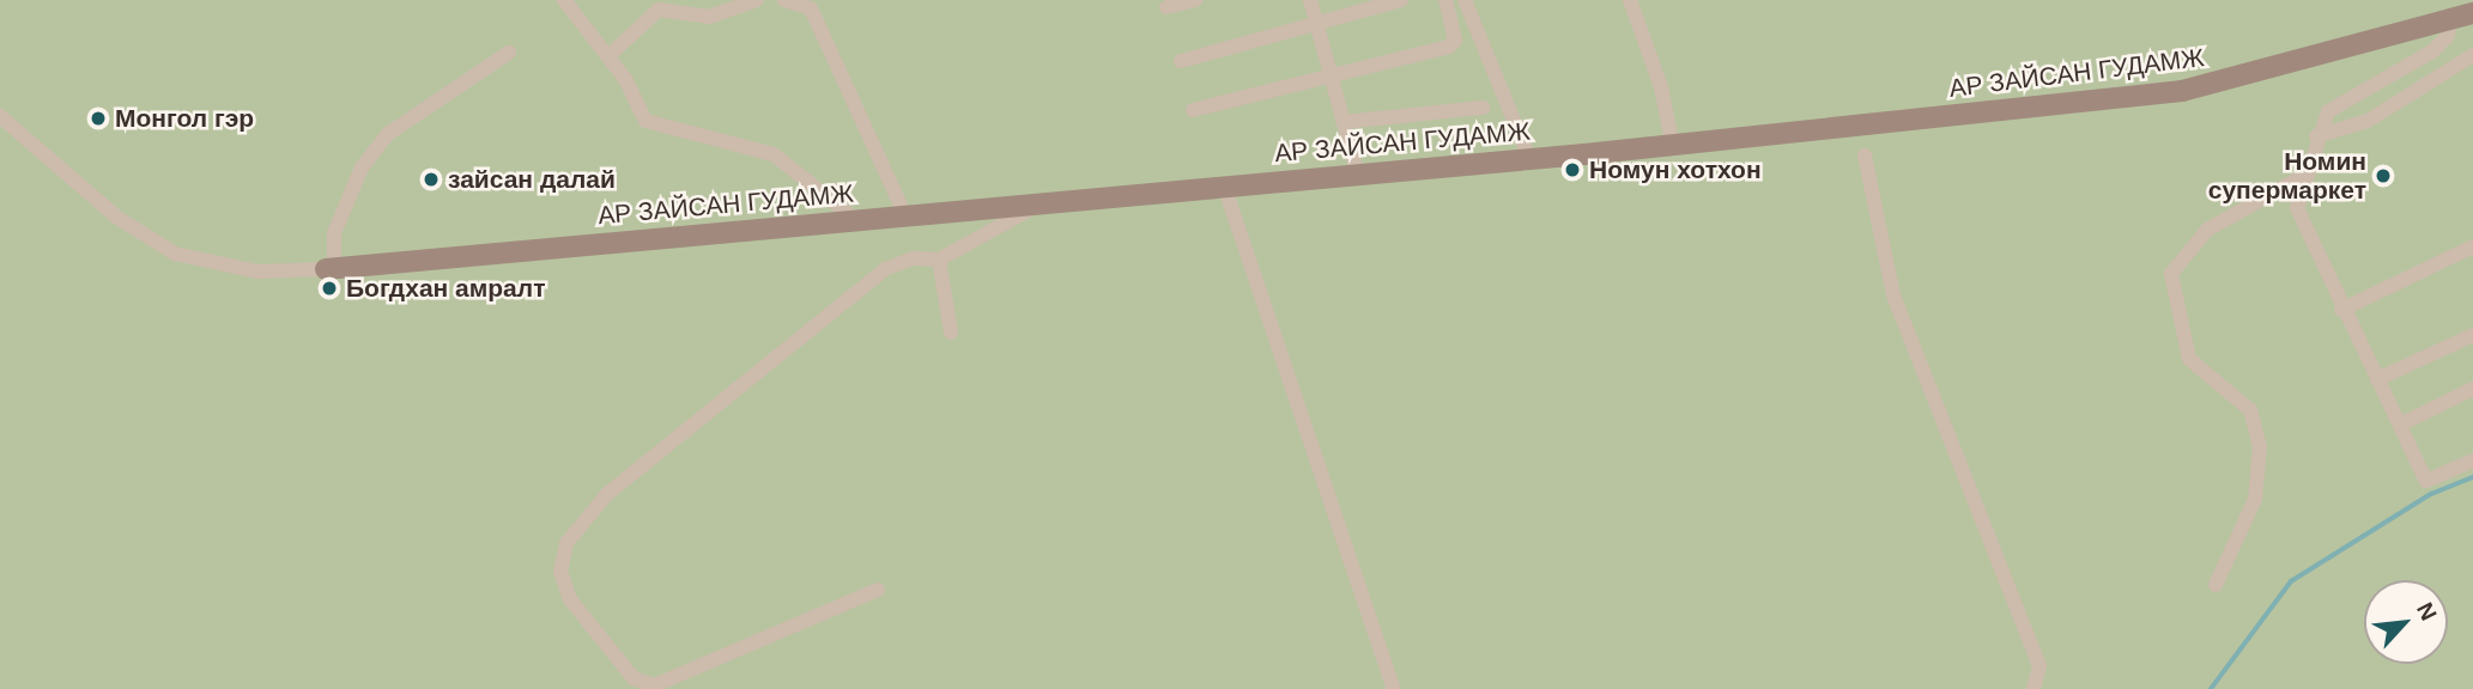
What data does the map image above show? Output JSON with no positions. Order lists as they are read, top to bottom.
{
  "streets": {
    "street": ["АР ЗАЙСАН ГУДАМЖ"]
  },
  "places": [
    "Монгол гэр",
    "Номун хотхон",
    "Номин супермаркет",
    "зайсан далай",
    "Богдхан амралт"
  ],
  "north": "top right"
}
